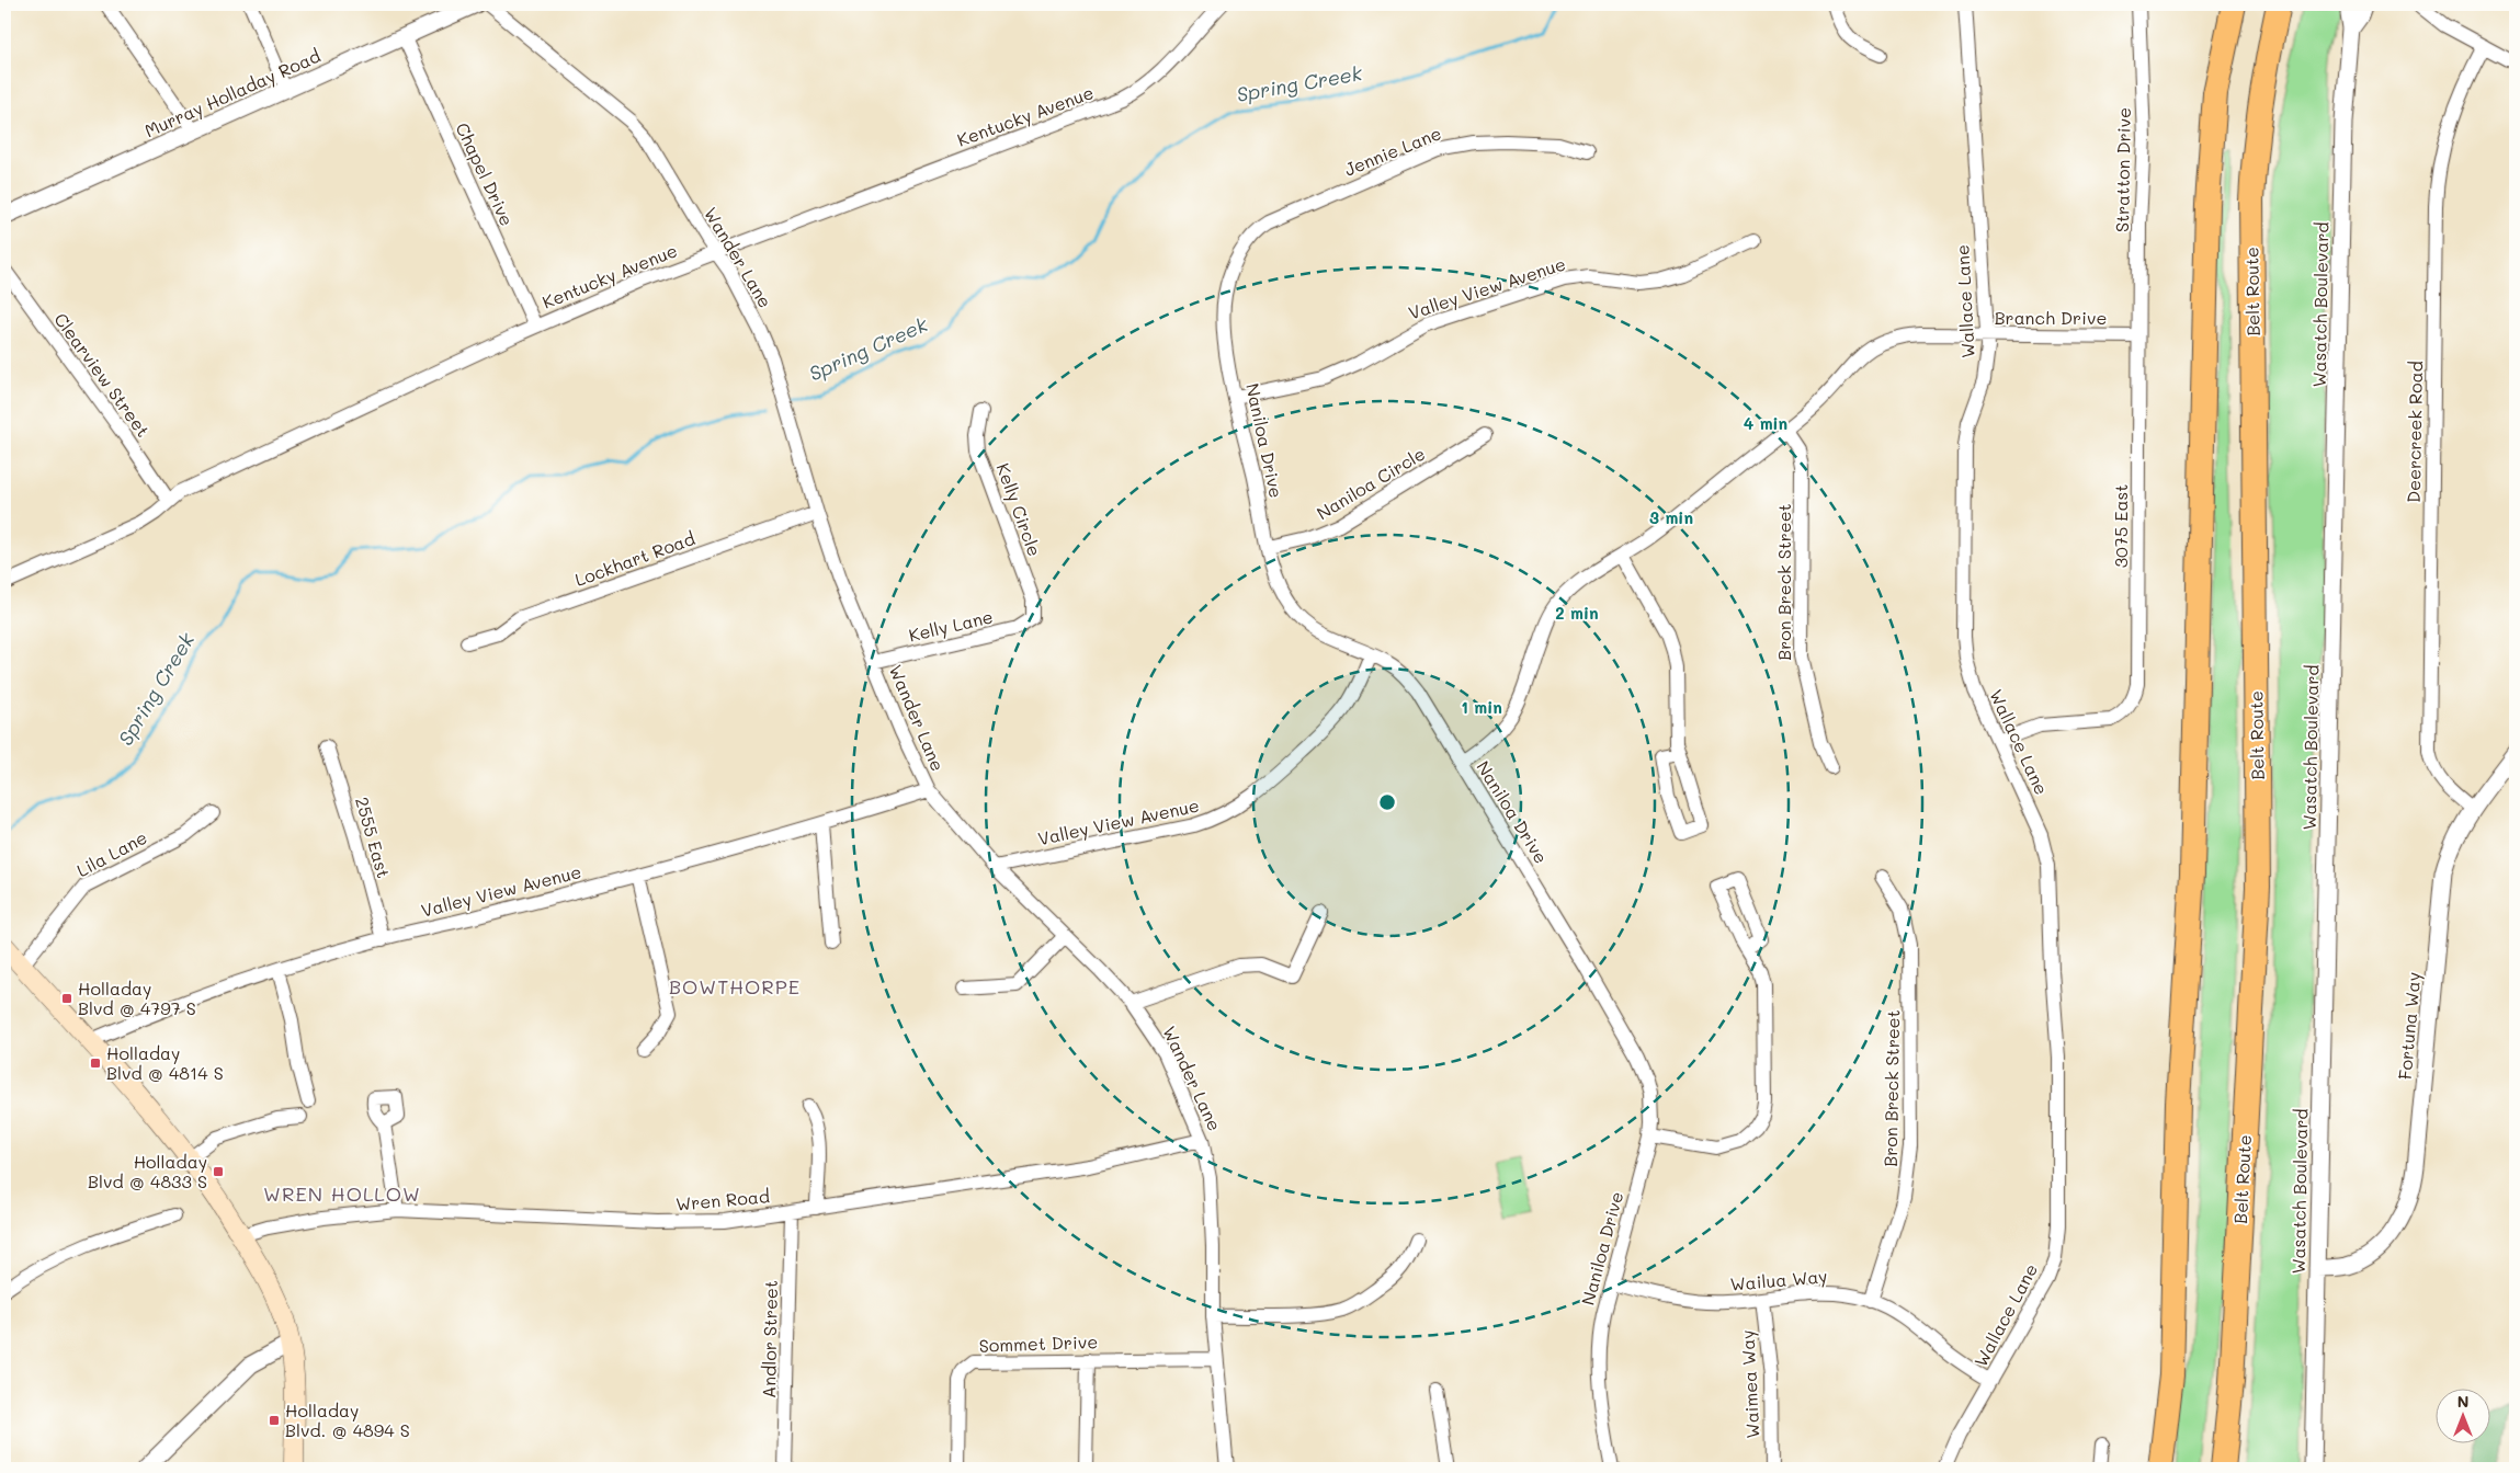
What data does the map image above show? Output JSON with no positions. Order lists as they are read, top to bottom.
{
  "streets": {
    "highway": ["Belt Route"],
    "street": [
      "Murray Holladay Road",
      "Kentucky Avenue",
      "Jennie Lane",
      "Stratton Drive",
      "Chapel Drive",
      "Wander Lane",
      "Valley View Avenue",
      "Wallace Lane",
      "Wasatch Boulevard",
      "Branch Drive",
      "Clearview Street",
      "Deercreek Road",
      "Naniloa Drive",
      "Naniloa Circle",
      "Kelly Circle",
      "3075 East",
      "Lockhart Road",
      "Bron Breck Street",
      "Kelly Lane",
      "2555 East",
      "Lila Lane",
      "Fortuna Way",
      "Wren Road",
      "Wailua Way",
      "Andlor Street",
      "Sommet Drive",
      "Waimea Way"
    ]
  },
  "crossings": [
    ["Murray Holladay Road", "Chapel Drive"],
    ["Kentucky Avenue", "Chapel Drive"],
    ["Kentucky Avenue", "Wander Lane"],
    ["Kentucky Avenue", "Clearview Street"],
    ["Jennie Lane", "Naniloa Drive"],
    ["Stratton Drive", "Branch Drive"],
    ["Stratton Drive", "3075 East"],
    ["Wander Lane", "Valley View Avenue"],
    ["Wander Lane", "Lockhart Road"],
    ["Wander Lane", "Kelly Lane"],
    ["Wander Lane", "Wren Road"],
    ["Wander Lane", "Sommet Drive"],
    ["Valley View Avenue", "Naniloa Drive"],
    ["Valley View Avenue", "2555 East"],
    ["Wallace Lane", "Branch Drive"],
    ["Wallace Lane", "3075 East"],
    ["Wallace Lane", "Wailua Way"],
    ["Wasatch Boulevard", "Fortuna Way"],
    ["Branch Drive", "Naniloa Drive"],
    ["Branch Drive", "3075 East"],
    ["Branch Drive", "Bron Breck Street"],
    ["Deercreek Road", "Fortuna Way"],
    ["Naniloa Drive", "Naniloa Circle"],
    ["Naniloa Drive", "Wailua Way"],
    ["Kelly Circle", "Kelly Lane"],
    ["Bron Breck Street", "Wailua Way"],
    ["Wren Road", "Andlor Street"],
    ["Wailua Way", "Waimea Way"]
  ],
  "districts": ["BOWTHORPE", "WREN HOLLOW"],
  "water": ["Spring Creek"],
  "places": {
    "transit": [
      "Holladay Blvd @ 4797 S",
      "Holladay Blvd @ 4814 S",
      "Holladay Blvd @ 4833 S",
      "Holladay Blvd. @ 4894 S"
    ]
  },
  "north": "top",
  "rings": [
    "4 min",
    "3 min",
    "2 min",
    "1 min"
  ]
}
